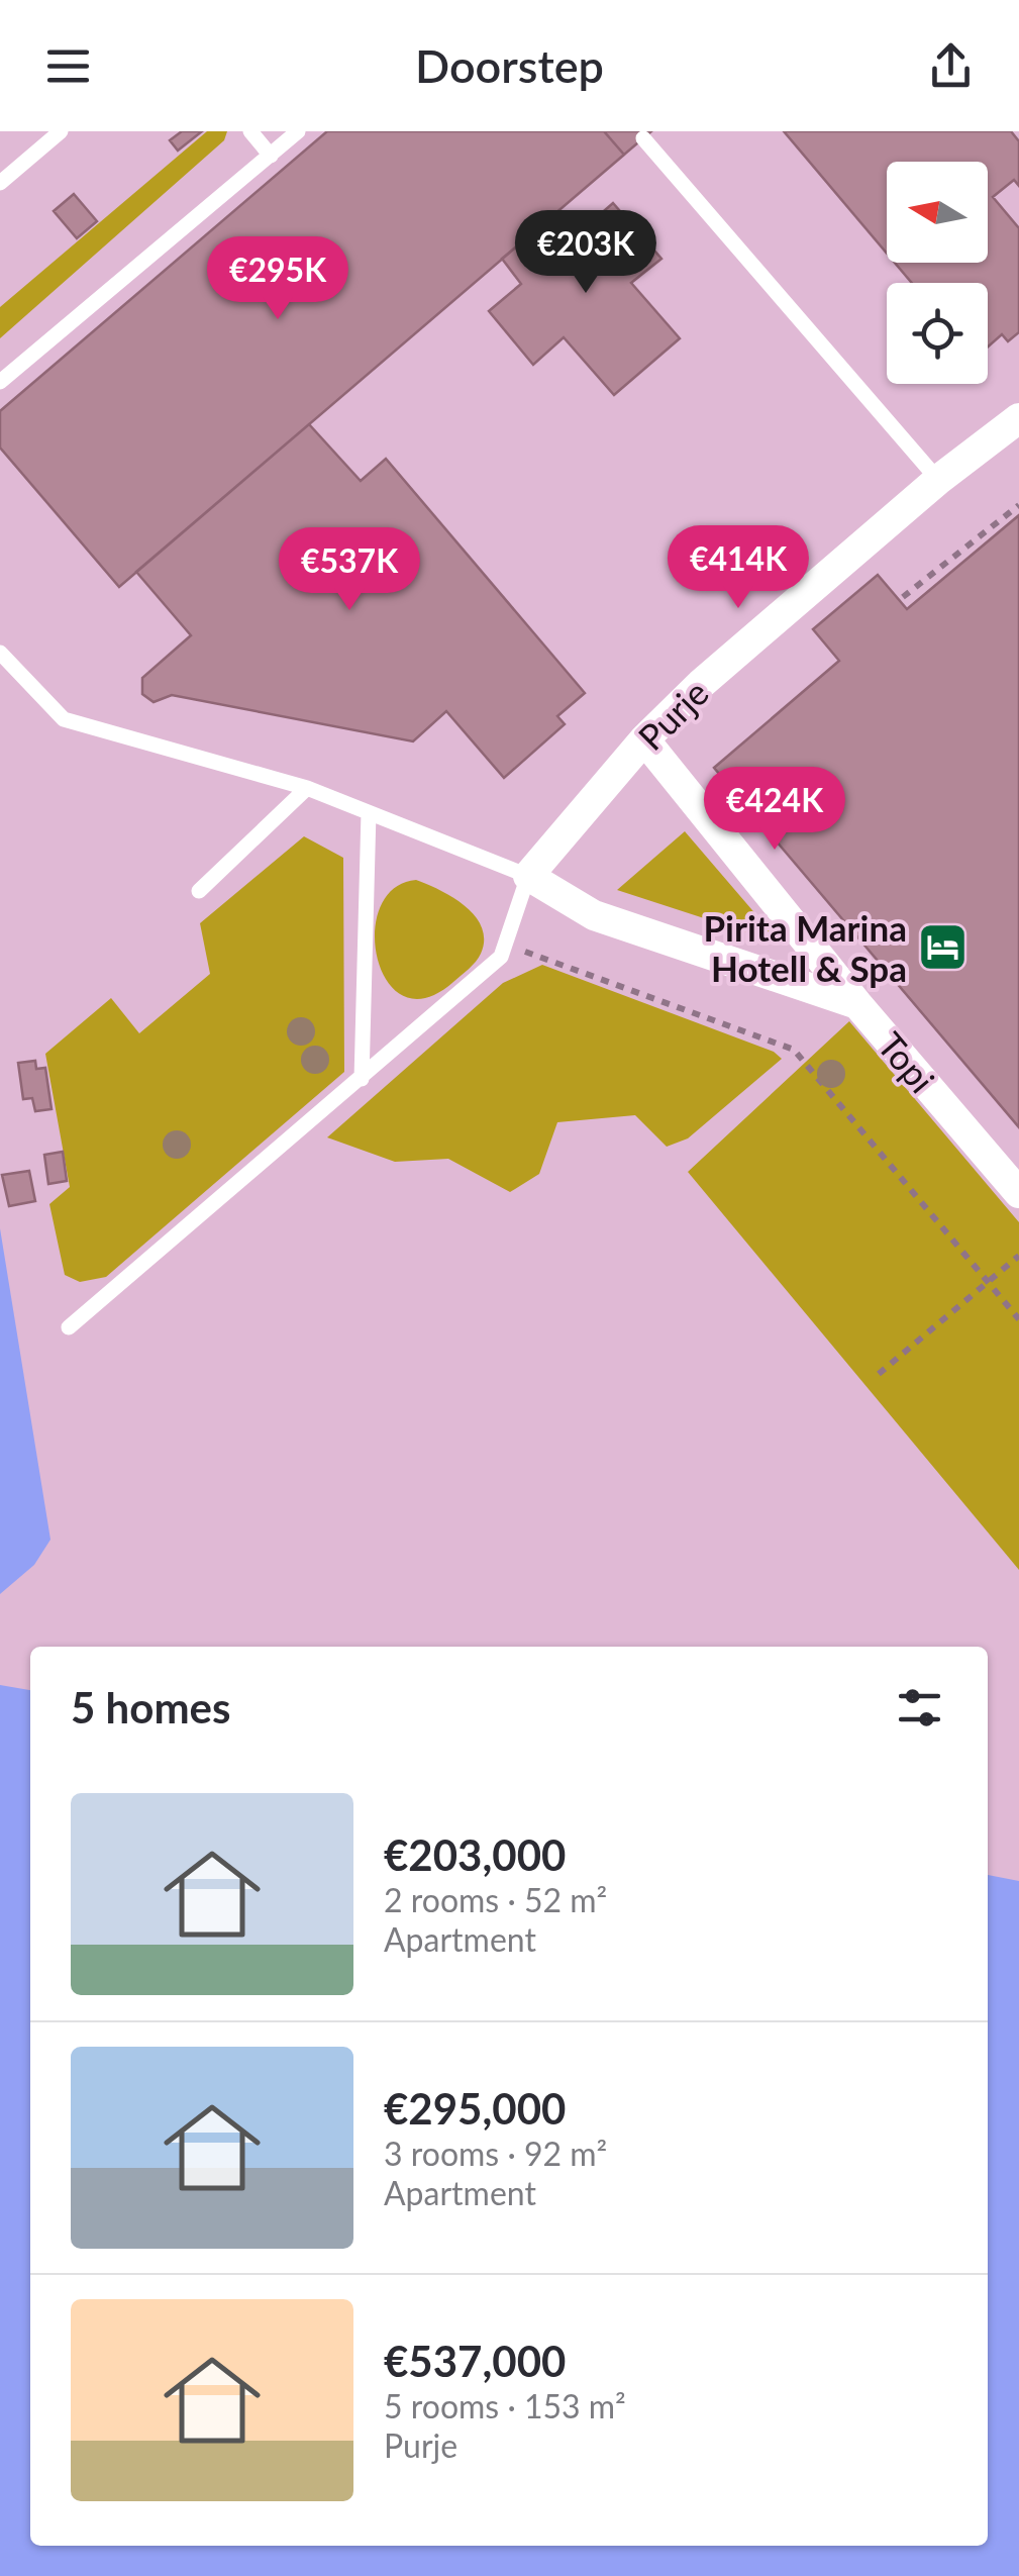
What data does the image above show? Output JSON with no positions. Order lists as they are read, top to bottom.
{
  "streets": {
    "street": ["Purje", "Topi"]
  },
  "crossings": [
    ["Purje", "Topi"]
  ],
  "places": {
    "hotel": ["Pirita Marina Hotell & Spa"]
  },
  "north": "left",
  "page": {
    "header": "Doorstep",
    "price": [
      "€203K",
      "€295K",
      "€414K",
      "€537K",
      "€424K"
    ],
    "heading": "5 homes",
    "list": [
      {
        "name": "€203,000",
        "note": "2 rooms · 52 m² · Apartment"
      },
      {
        "name": "€295,000",
        "note": "3 rooms · 92 m² · Apartment"
      },
      {
        "name": "€537,000",
        "note": "5 rooms · 153 m² · Purje"
      }
    ]
  }
}
